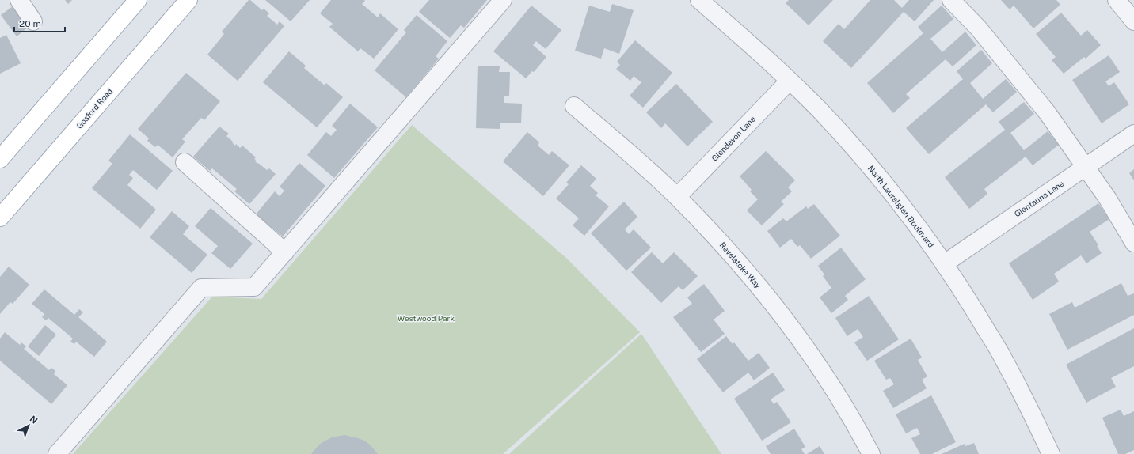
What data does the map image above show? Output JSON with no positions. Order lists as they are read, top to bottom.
{
  "streets": {
    "main road": ["Gosford Road"],
    "street": [
      "Glendevon Lane",
      "Glenfauna Lane",
      "North Laurelglen Boulevard",
      "Revelstoke Way"
    ]
  },
  "crossings": [
    ["Glendevon Lane", "North Laurelglen Boulevard"],
    ["Glendevon Lane", "Revelstoke Way"],
    ["Glenfauna Lane", "North Laurelglen Boulevard"]
  ],
  "parks": ["Westwood Park"],
  "scale_bar": "20 m",
  "north": "top right"
}
